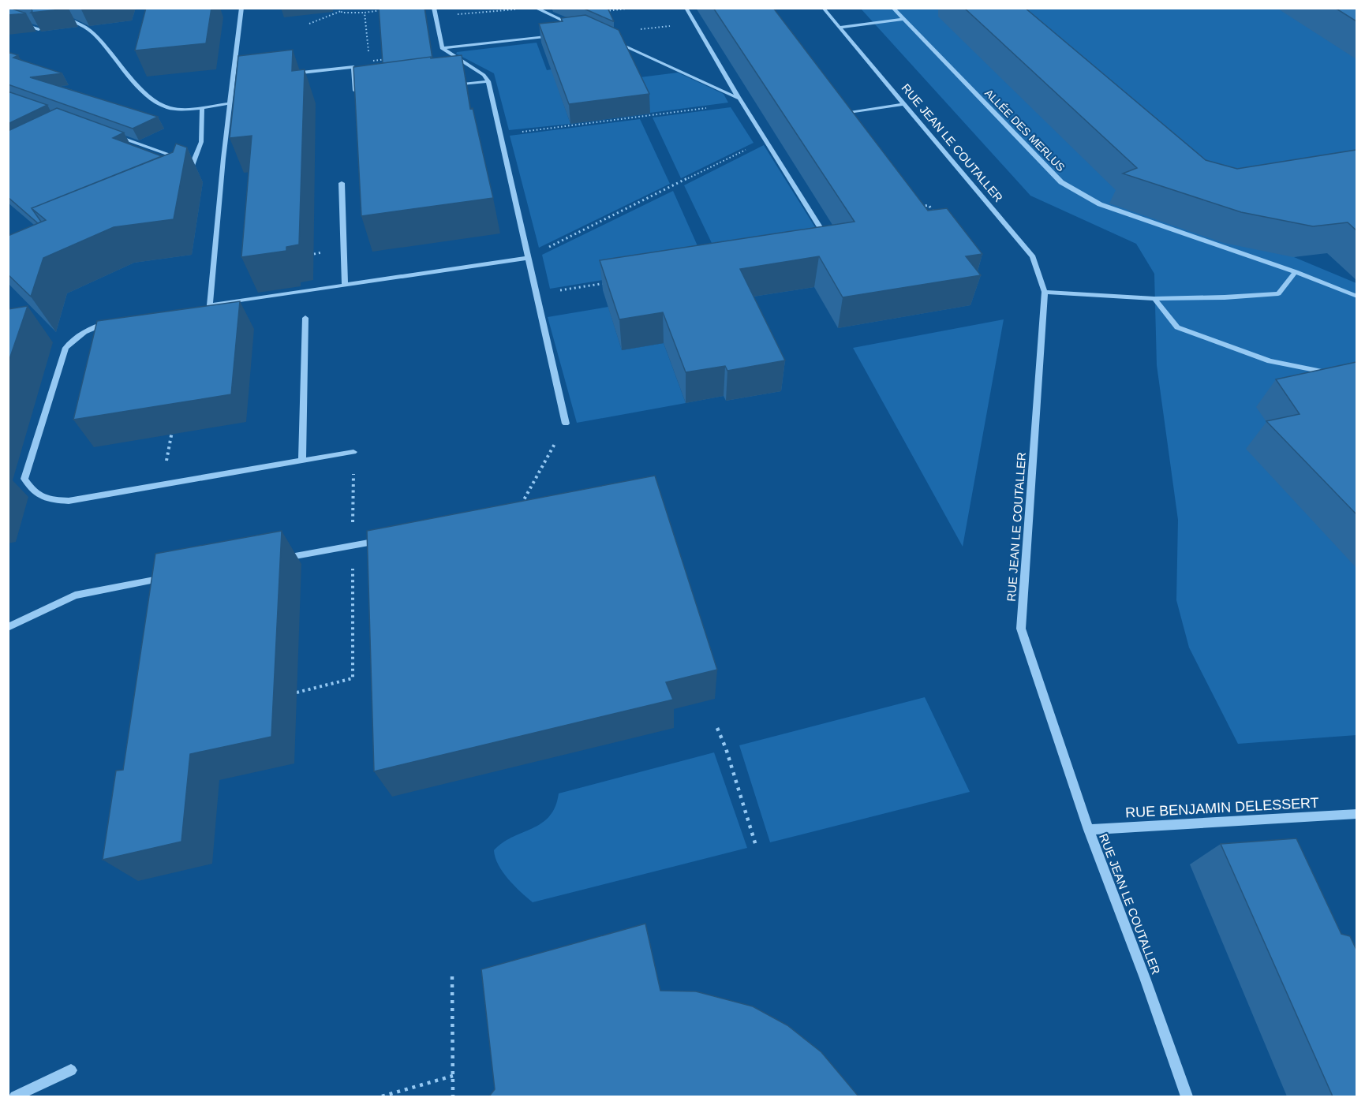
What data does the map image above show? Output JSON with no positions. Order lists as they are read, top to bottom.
{
  "streets": {
    "street": ["ALLÉE DES MERLUS", "RUE JEAN LE COUTALLER", "RUE BENJAMIN DELESSERT"]
  },
  "crossings": [
    ["RUE JEAN LE COUTALLER", "RUE BENJAMIN DELESSERT"]
  ]
}
